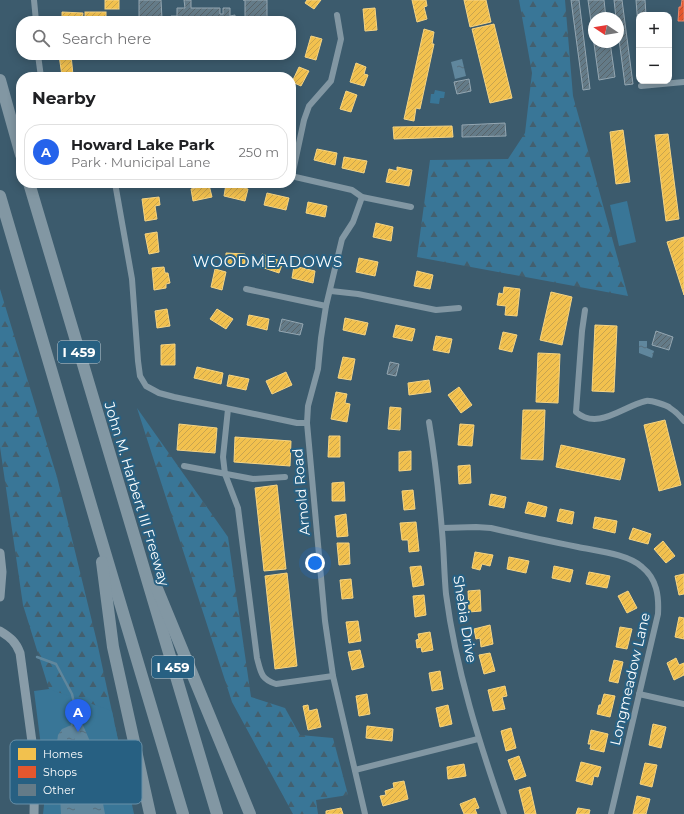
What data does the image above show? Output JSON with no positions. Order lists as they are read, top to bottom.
{
  "streets": {
    "highway": ["I 459", "John M. Harbert III Freeway"],
    "street": ["Arnold Road", "Shebia Drive", "Longmeadow Lane"]
  },
  "crossings": [
    ["Shebia Drive", "Longmeadow Lane"]
  ],
  "districts": ["WOODMEADOWS"],
  "legend": ["Homes", "Shops", "Other"],
  "north": "left",
  "page": {
    "map_buttons": ["+", "−"],
    "search": "Search here",
    "heading": "Nearby",
    "list": [
      {
        "mark": "A",
        "name": "Howard Lake Park",
        "note": "Park · Municipal Lane",
        "value": "250 m"
      }
    ],
    "pins": "A"
  }
}
